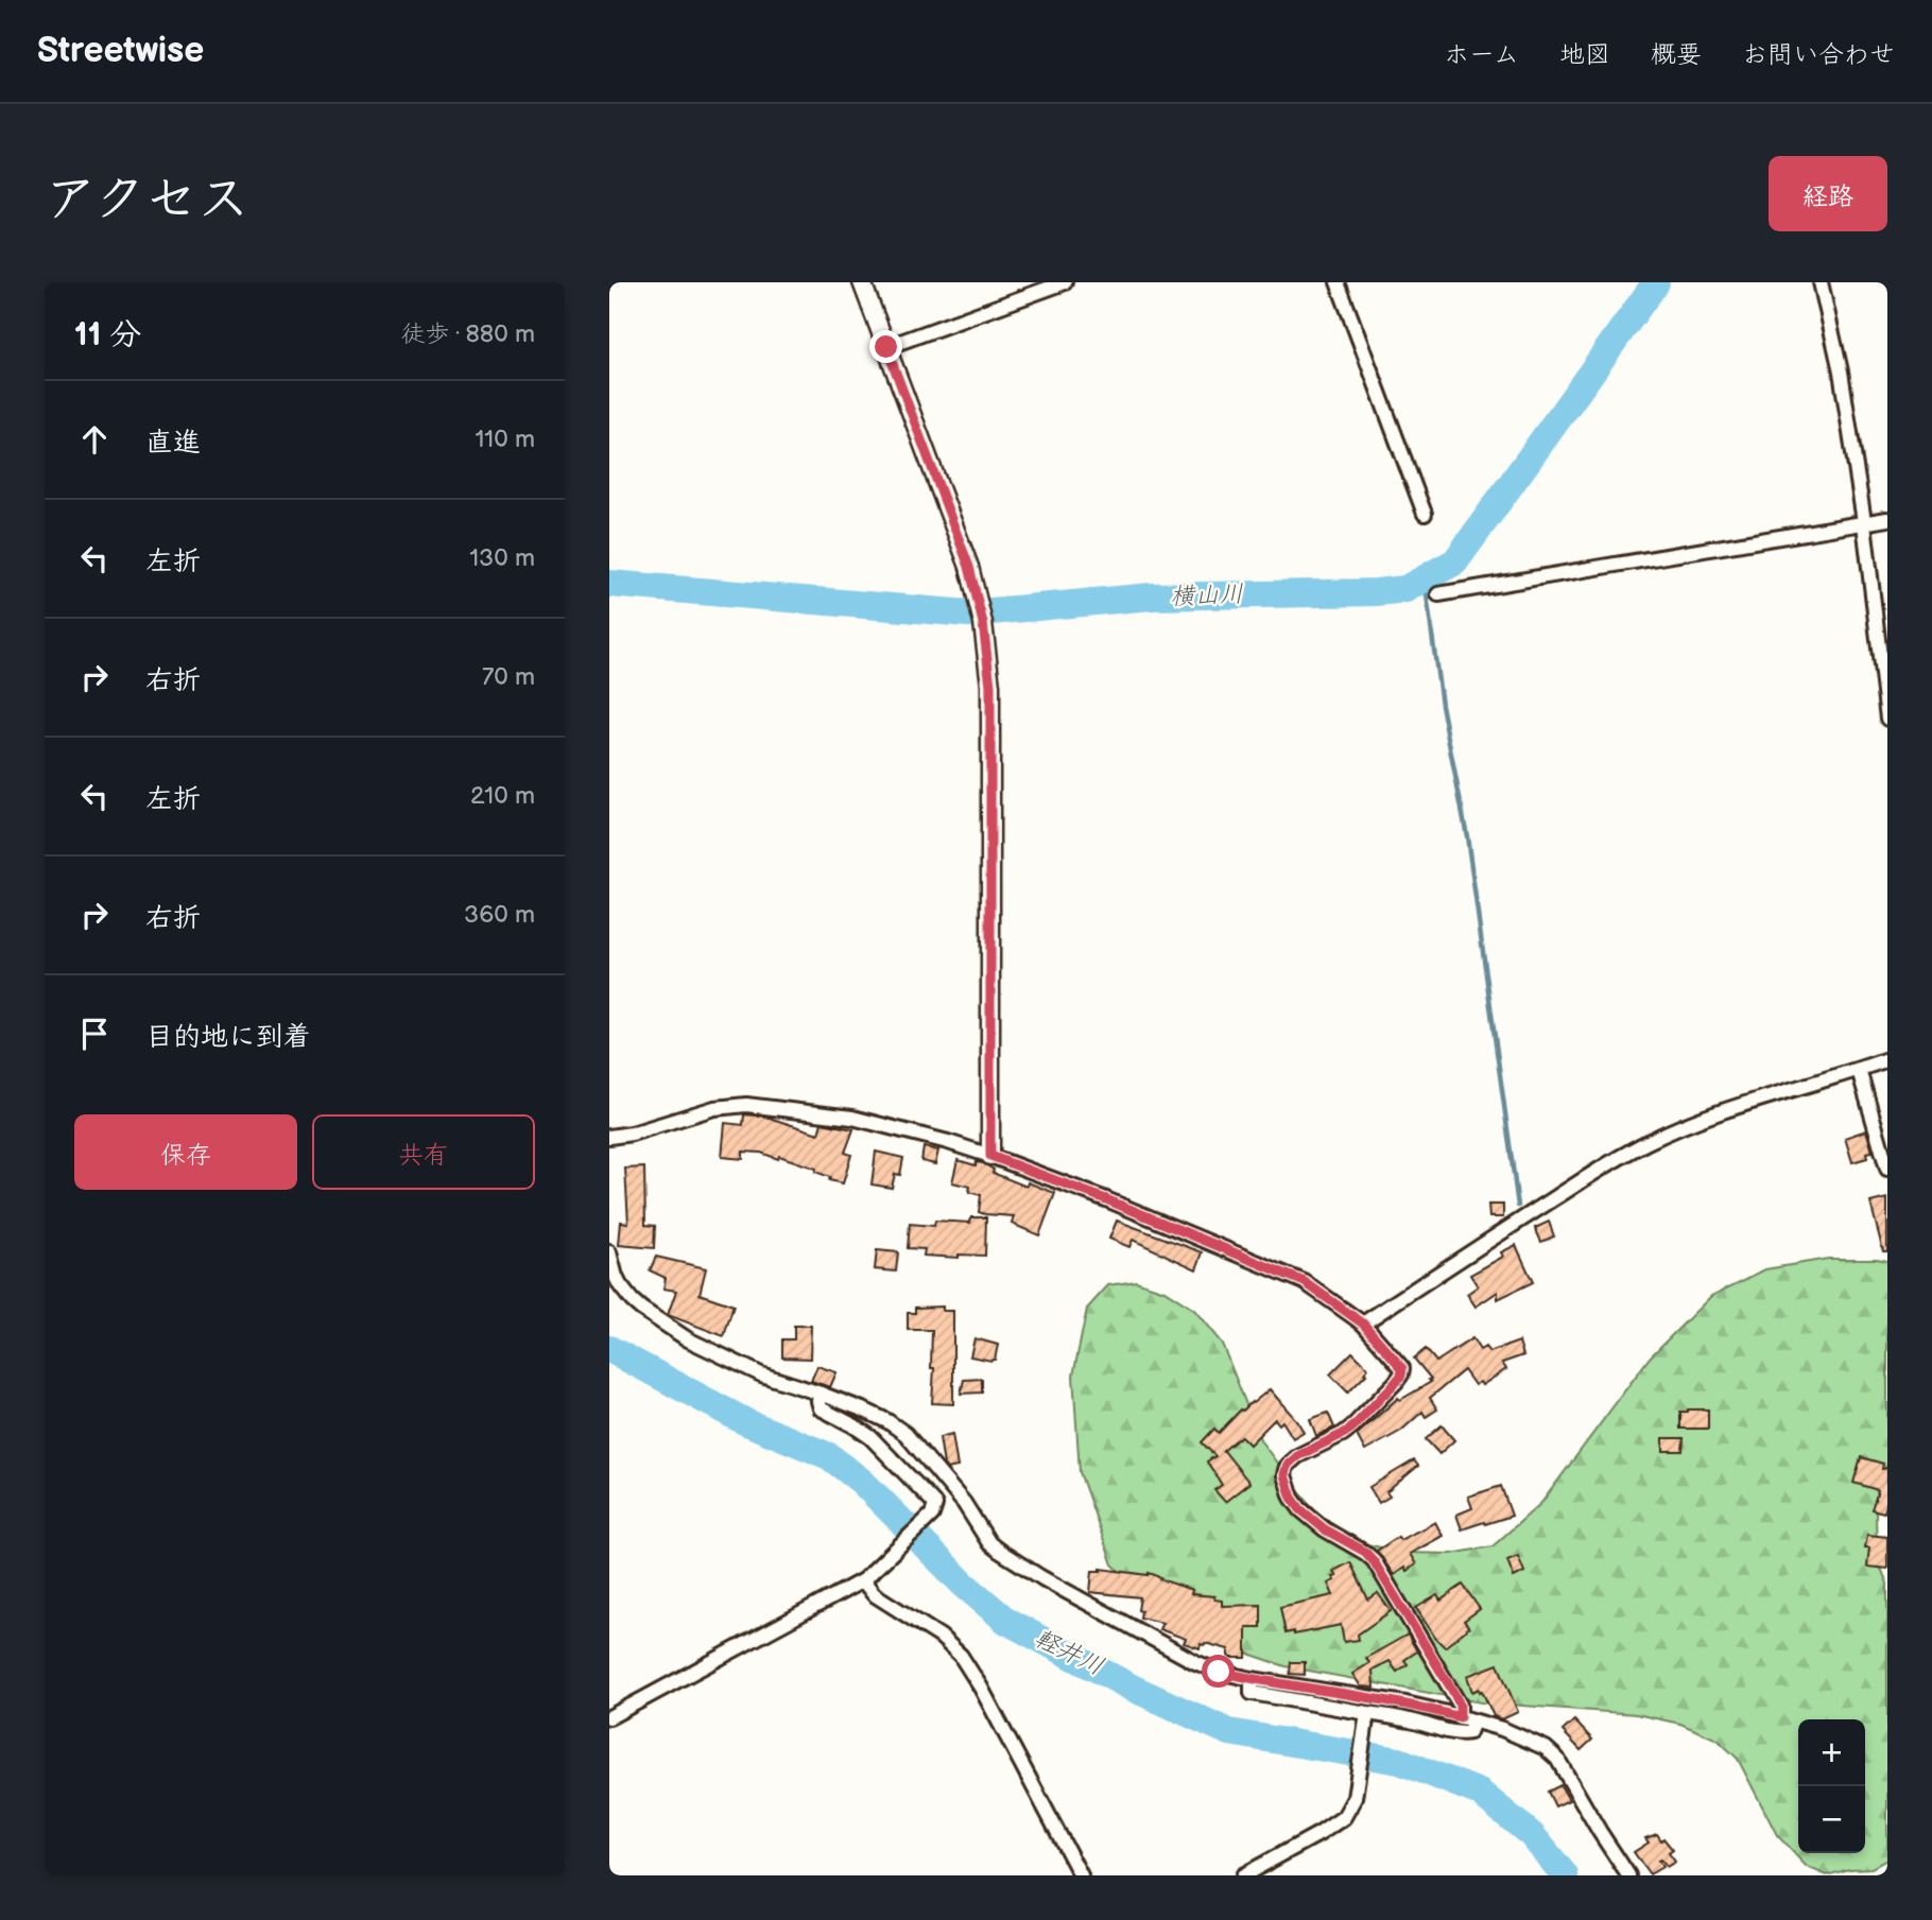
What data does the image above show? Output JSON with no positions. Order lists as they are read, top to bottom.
{
  "water": ["横山川", "軽井川"],
  "page": {
    "header": "Streetwise",
    "nav": [
      "ホーム",
      "地図",
      "概要",
      "お問い合わせ"
    ],
    "title": "アクセス",
    "buttons": [
      "経路",
      ["保存", "共有"]
    ],
    "heading": ["11 分", "徒歩 · 880 m"],
    "list": [
      ["直進", "110 m"],
      ["左折", "130 m"],
      ["右折", "70 m"],
      ["左折", "210 m"],
      ["右折", "360 m"],
      "目的地に到着"
    ],
    "map_buttons": ["+", "−"]
  }
}
